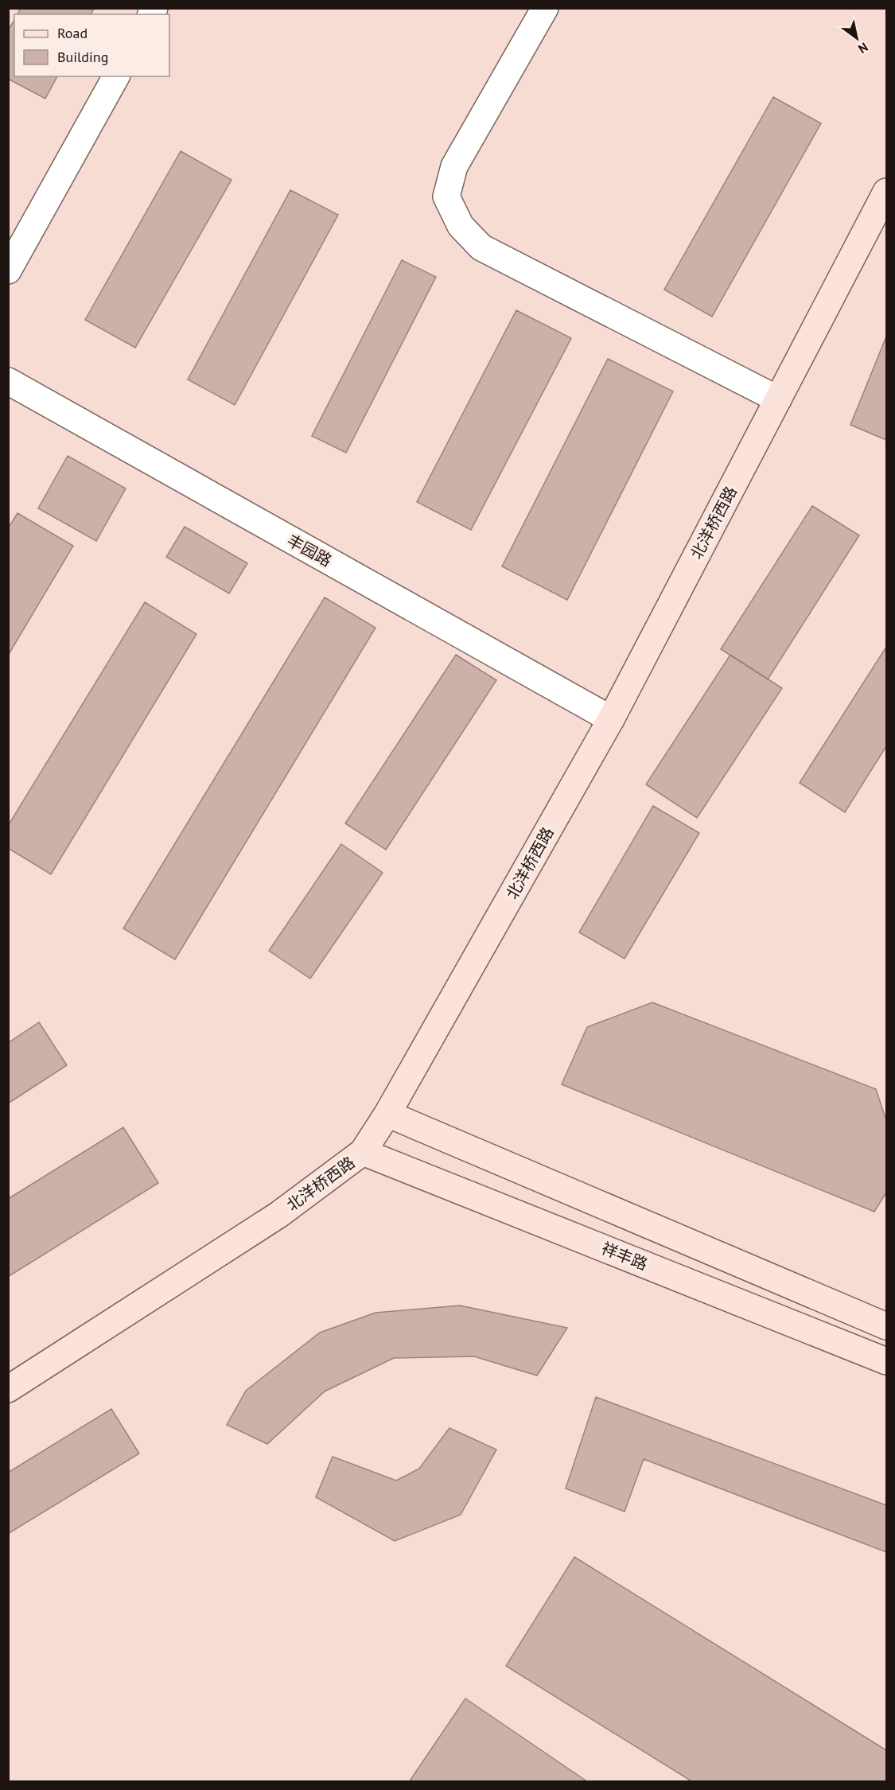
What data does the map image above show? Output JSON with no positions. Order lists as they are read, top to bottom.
{
  "streets": {
    "main road": ["北洋桥西路", "祥丰路"],
    "street": ["丰园路"]
  },
  "crossings": [
    ["北洋桥西路", "丰园路"],
    ["北洋桥西路", "祥丰路"]
  ],
  "legend": ["Road", "Building"],
  "north": "bottom right"
}
